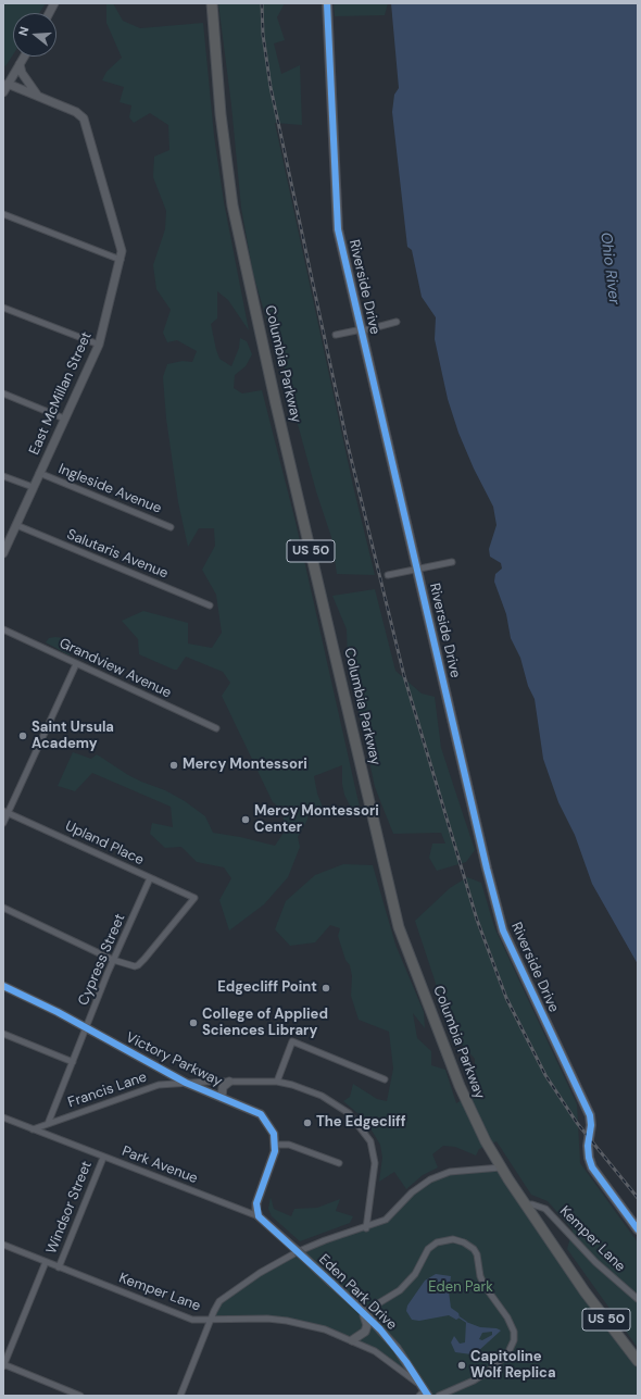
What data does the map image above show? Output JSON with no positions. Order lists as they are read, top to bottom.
{
  "streets": {
    "highway": ["Columbia Parkway", "US 50"],
    "main road": ["Riverside Drive"],
    "street": [
      "East McMillan Street",
      "Ingleside Avenue",
      "Salutaris Avenue",
      "Grandview Avenue",
      "Upland Place",
      "Cypress Street",
      "Victory Parkway",
      "Francis Lane",
      "Park Avenue",
      "Windsor Street",
      "Kemper Lane",
      "Eden Park Drive"
    ]
  },
  "crossings": [
    ["Columbia Parkway", "Kemper Lane"],
    ["East McMillan Street", "Ingleside Avenue"],
    ["East McMillan Street", "Salutaris Avenue"],
    ["Upland Place", "Cypress Street"],
    ["Cypress Street", "Victory Parkway"],
    ["Cypress Street", "Francis Lane"],
    ["Victory Parkway", "Francis Lane"],
    ["Francis Lane", "Park Avenue"],
    ["Francis Lane", "Kemper Lane"],
    ["Park Avenue", "Windsor Street"],
    ["Park Avenue", "Eden Park Drive"],
    ["Windsor Street", "Kemper Lane"]
  ],
  "water": ["Ohio River"],
  "parks": ["Eden Park"],
  "places": [
    "Saint Ursula Academy",
    "Mercy Montessori",
    "Mercy Montessori Center",
    "Edgecliff Point",
    "College of Applied Sciences Library",
    "The Edgecliff",
    "Capitoline Wolf Replica"
  ],
  "north": "left"
}
